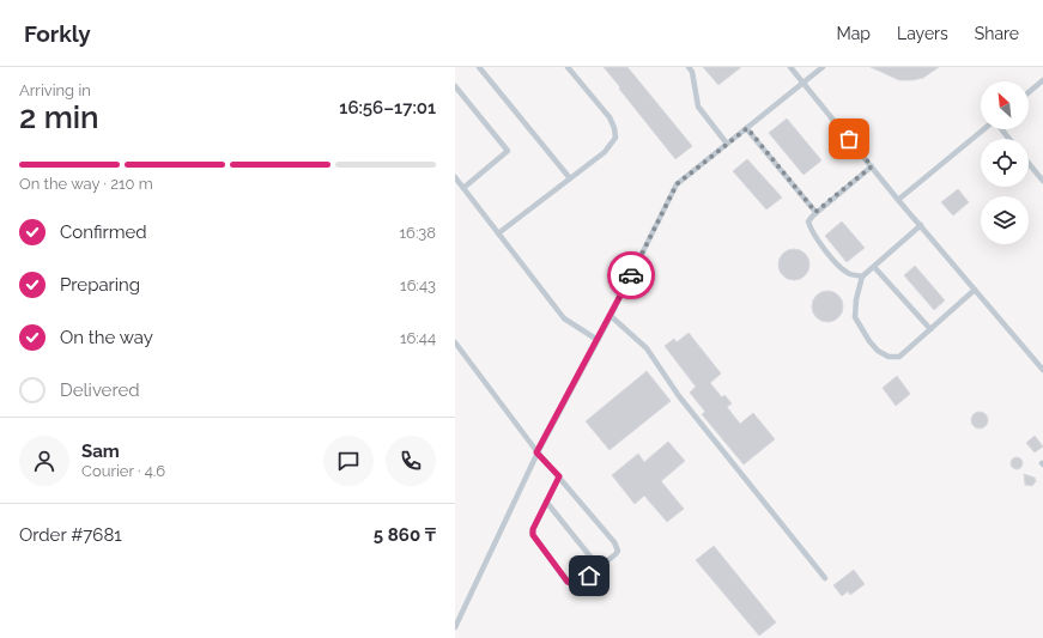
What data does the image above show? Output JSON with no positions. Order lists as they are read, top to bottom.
{
  "north": "top left",
  "page": {
    "header": "Forkly",
    "nav": ["Map", "Layers", "Share"],
    "heading": ["2 min", "Arriving in", "16:56–17:01"],
    "panel": [
      "Sam",
      "Courier · 4.6",
      "Order #7681",
      "5 860 ₸"
    ],
    "bar": "On the way · 210 m",
    "list": [
      ["Confirmed", "16:38"],
      ["Preparing", "16:43"],
      ["On the way", "16:44"],
      "Delivered"
    ]
  }
}
